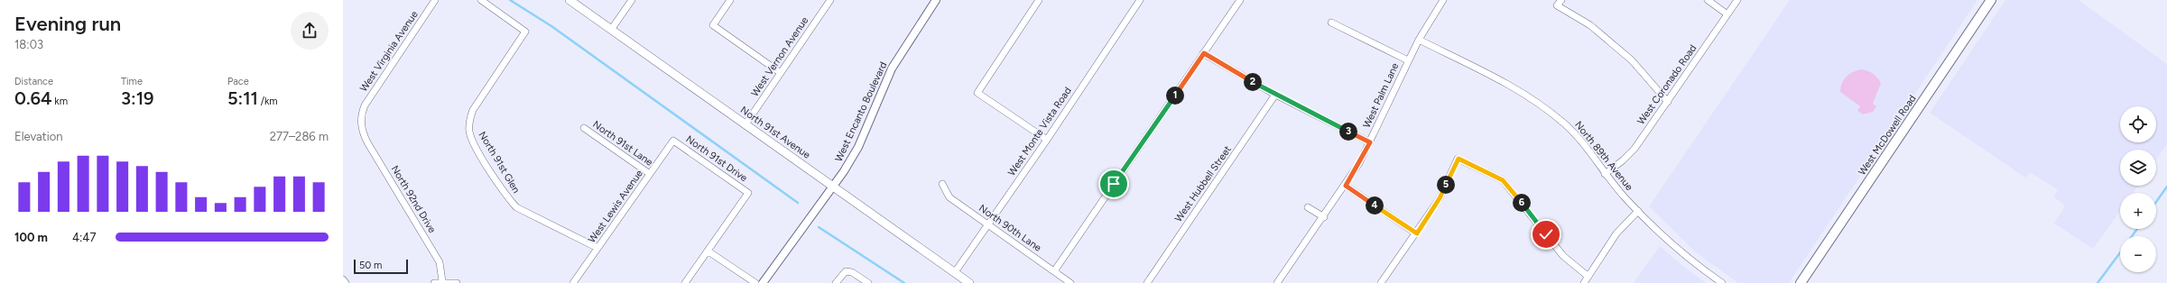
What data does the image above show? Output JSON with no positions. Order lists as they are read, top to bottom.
{
  "streets": {
    "main road": ["North 91st Avenue", "West McDowell Road"],
    "street": [
      "West Virginia Avenue",
      "West Vernon Avenue",
      "West Coronado Road",
      "West Palm Lane",
      "West Encanto Boulevard",
      "West Monte Vista Road",
      "North 91st Lane",
      "North 89th Avenue",
      "North 91st Drive",
      "North 91st Glen",
      "West Hubbell Street",
      "North 92nd Drive",
      "West Lewis Avenue",
      "North 90th Lane"
    ]
  },
  "crossings": [
    ["West Virginia Avenue", "North 92nd Drive"],
    ["West Vernon Avenue", "North 91st Avenue"],
    ["West Coronado Road", "North 89th Avenue"],
    ["West Palm Lane", "North 89th Avenue"],
    ["West Encanto Boulevard", "North 91st Avenue"],
    ["West Monte Vista Road", "North 91st Avenue"],
    ["West Monte Vista Road", "North 90th Lane"],
    ["North 91st Lane", "West Lewis Avenue"],
    ["North 91st Drive", "West Lewis Avenue"],
    ["North 91st Glen", "West Lewis Avenue"]
  ],
  "scale_bar": "50 m",
  "page": {
    "heading": ["Evening run", "18:03"],
    "stats": [
      ["Distance", "0.64 km"],
      ["Time", "3:19"],
      ["Pace", "5:11 /km"]
    ],
    "pins": [
      "2",
      "1",
      "3",
      "5",
      "6",
      "4"
    ],
    "map_buttons": ["+", "−"],
    "chart": ["Elevation", "277–286 m"],
    "list": [
      {
        "name": "100 m",
        "note": "4:47"
      }
    ],
    "scale": "50 m"
  }
}
